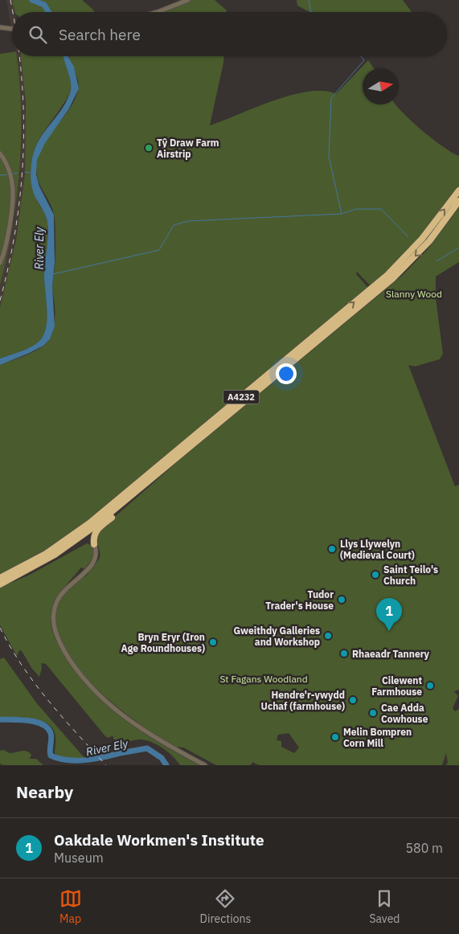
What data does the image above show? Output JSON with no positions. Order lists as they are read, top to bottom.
{
  "streets": {
    "highway": ["A4232"]
  },
  "water": ["River Ely"],
  "parks": ["Slanny Wood", "St Fagans Woodland"],
  "places": [
    "Tŷ Draw Farm Airstrip",
    "Llys Llywelyn (Medieval Court)",
    "Saint Teilo's Church",
    "Tudor Trader's House",
    "Gweithdy Galleries and Workshop",
    "Bryn Eryr (Iron Age Roundhouses)",
    "Rhaeadr Tannery",
    "Cilewent Farmhouse",
    "Hendre'r-ywydd Uchaf (farmhouse)",
    "Cae Adda Cowhouse",
    "Melin Bompren Corn Mill"
  ],
  "north": "right",
  "page": {
    "search": "Search here",
    "pins": "1",
    "heading": "Nearby",
    "list": [
      {
        "mark": "1",
        "name": "Oakdale Workmen's Institute",
        "note": "Museum",
        "value": "580 m"
      }
    ],
    "nav": ["Map", "Directions", "Saved"]
  }
}
